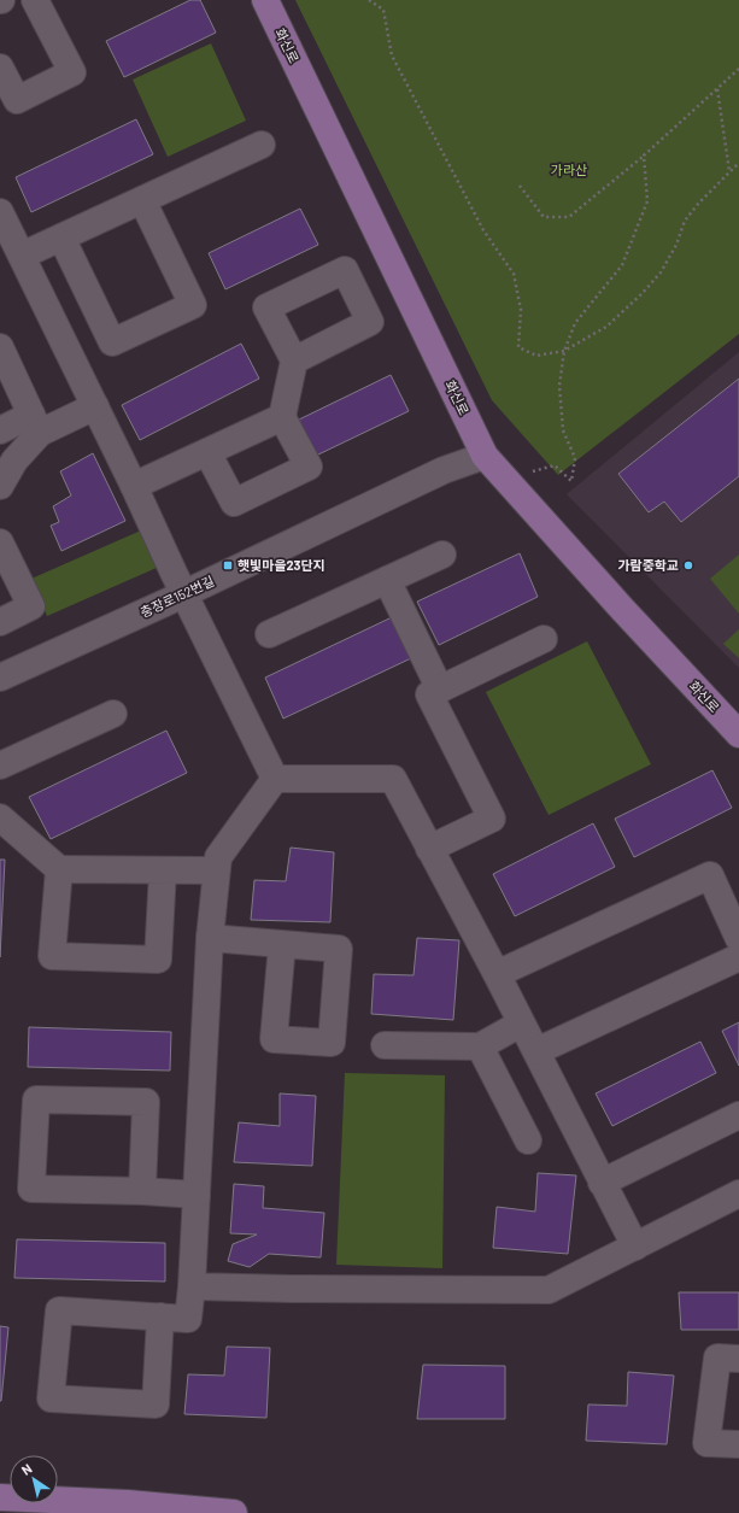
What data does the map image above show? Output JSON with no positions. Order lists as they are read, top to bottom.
{
  "streets": {
    "main road": ["화신로"],
    "street": ["충장로152번길"]
  },
  "crossings": [
    ["화신로", "충장로152번길"]
  ],
  "parks": ["가라산"],
  "places": {
    "transit": ["햇빛마을23단지"],
    "other": ["가람중학교"]
  },
  "north": "top left"
}
